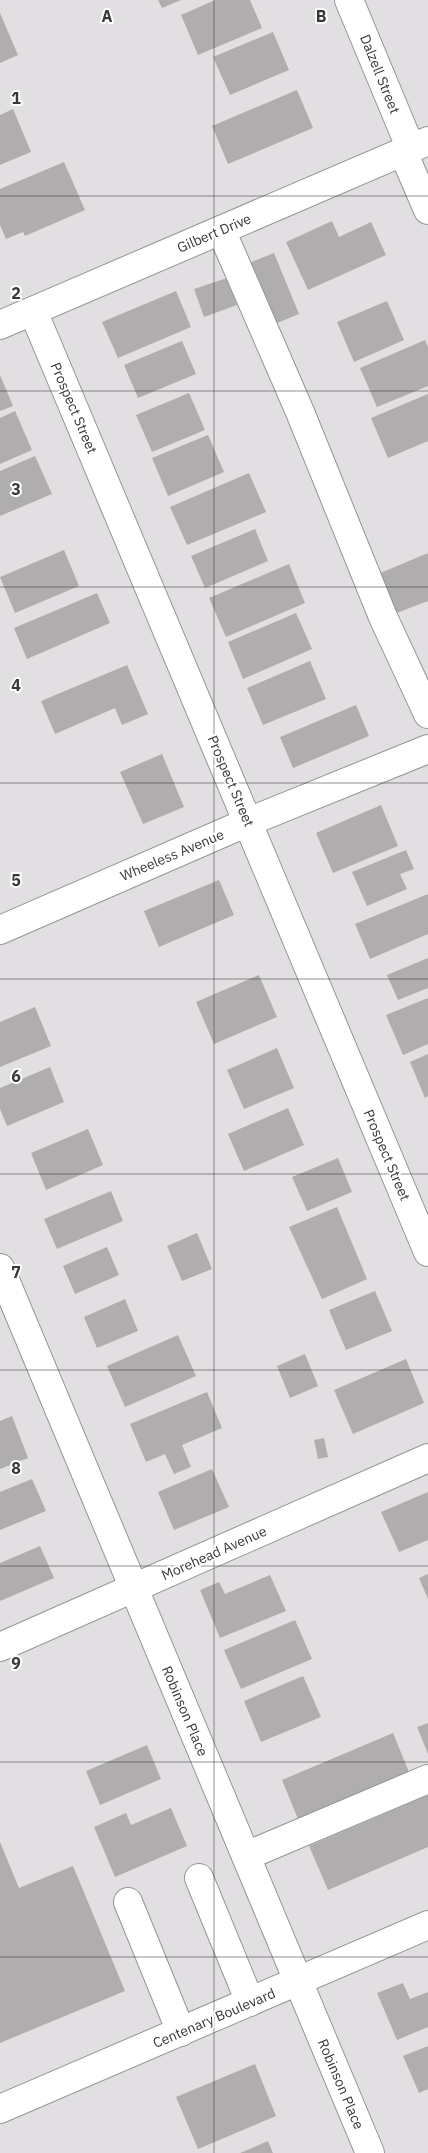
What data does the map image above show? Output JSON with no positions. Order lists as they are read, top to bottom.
{
  "streets": {
    "street": [
      "Dalzell Street",
      "Gilbert Drive",
      "Prospect Street",
      "Wheeless Avenue",
      "Morehead Avenue",
      "Robinson Place",
      "Centenary Boulevard"
    ]
  },
  "crossings": [
    ["Dalzell Street", "Gilbert Drive"],
    ["Gilbert Drive", "Prospect Street"],
    ["Prospect Street", "Wheeless Avenue"],
    ["Morehead Avenue", "Robinson Place"],
    ["Robinson Place", "Centenary Boulevard"]
  ],
  "grid": {
    "columns": ["A", "B"],
    "rows": [
      "1",
      "2",
      "3",
      "4",
      "5",
      "6",
      "7",
      "8",
      "9"
    ]
  }
}
